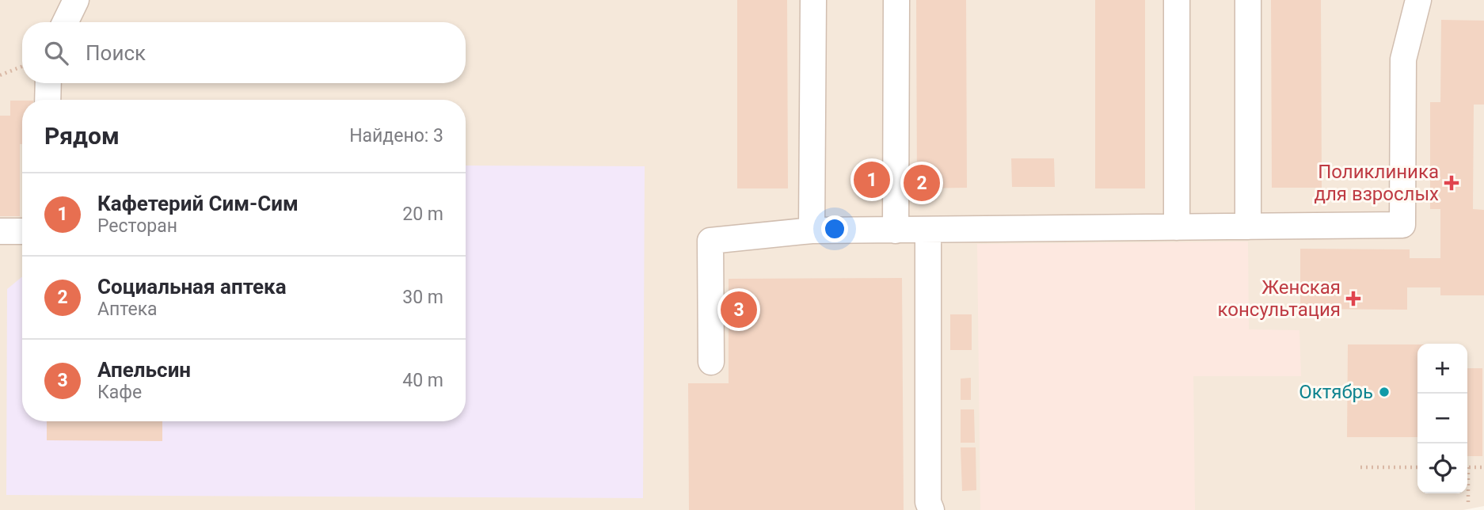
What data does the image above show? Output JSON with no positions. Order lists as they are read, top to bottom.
{
  "places": {
    "health": ["Поликлиника для взрослых", "Женская консультация"],
    "other": ["Октябрь"]
  },
  "page": {
    "search": "Поиск",
    "heading": ["Рядом", "Найдено: 3"],
    "pins": ["1", "2", "3"],
    "list": [
      {
        "mark": "1",
        "name": "Кафетерий Сим-Сим",
        "note": "Ресторан",
        "value": "20 m"
      },
      {
        "mark": "2",
        "name": "Социальная аптека",
        "note": "Аптека",
        "value": "30 m"
      },
      {
        "mark": "3",
        "name": "Апельсин",
        "note": "Кафе",
        "value": "40 m"
      }
    ],
    "map_buttons": ["+", "−"]
  }
}
